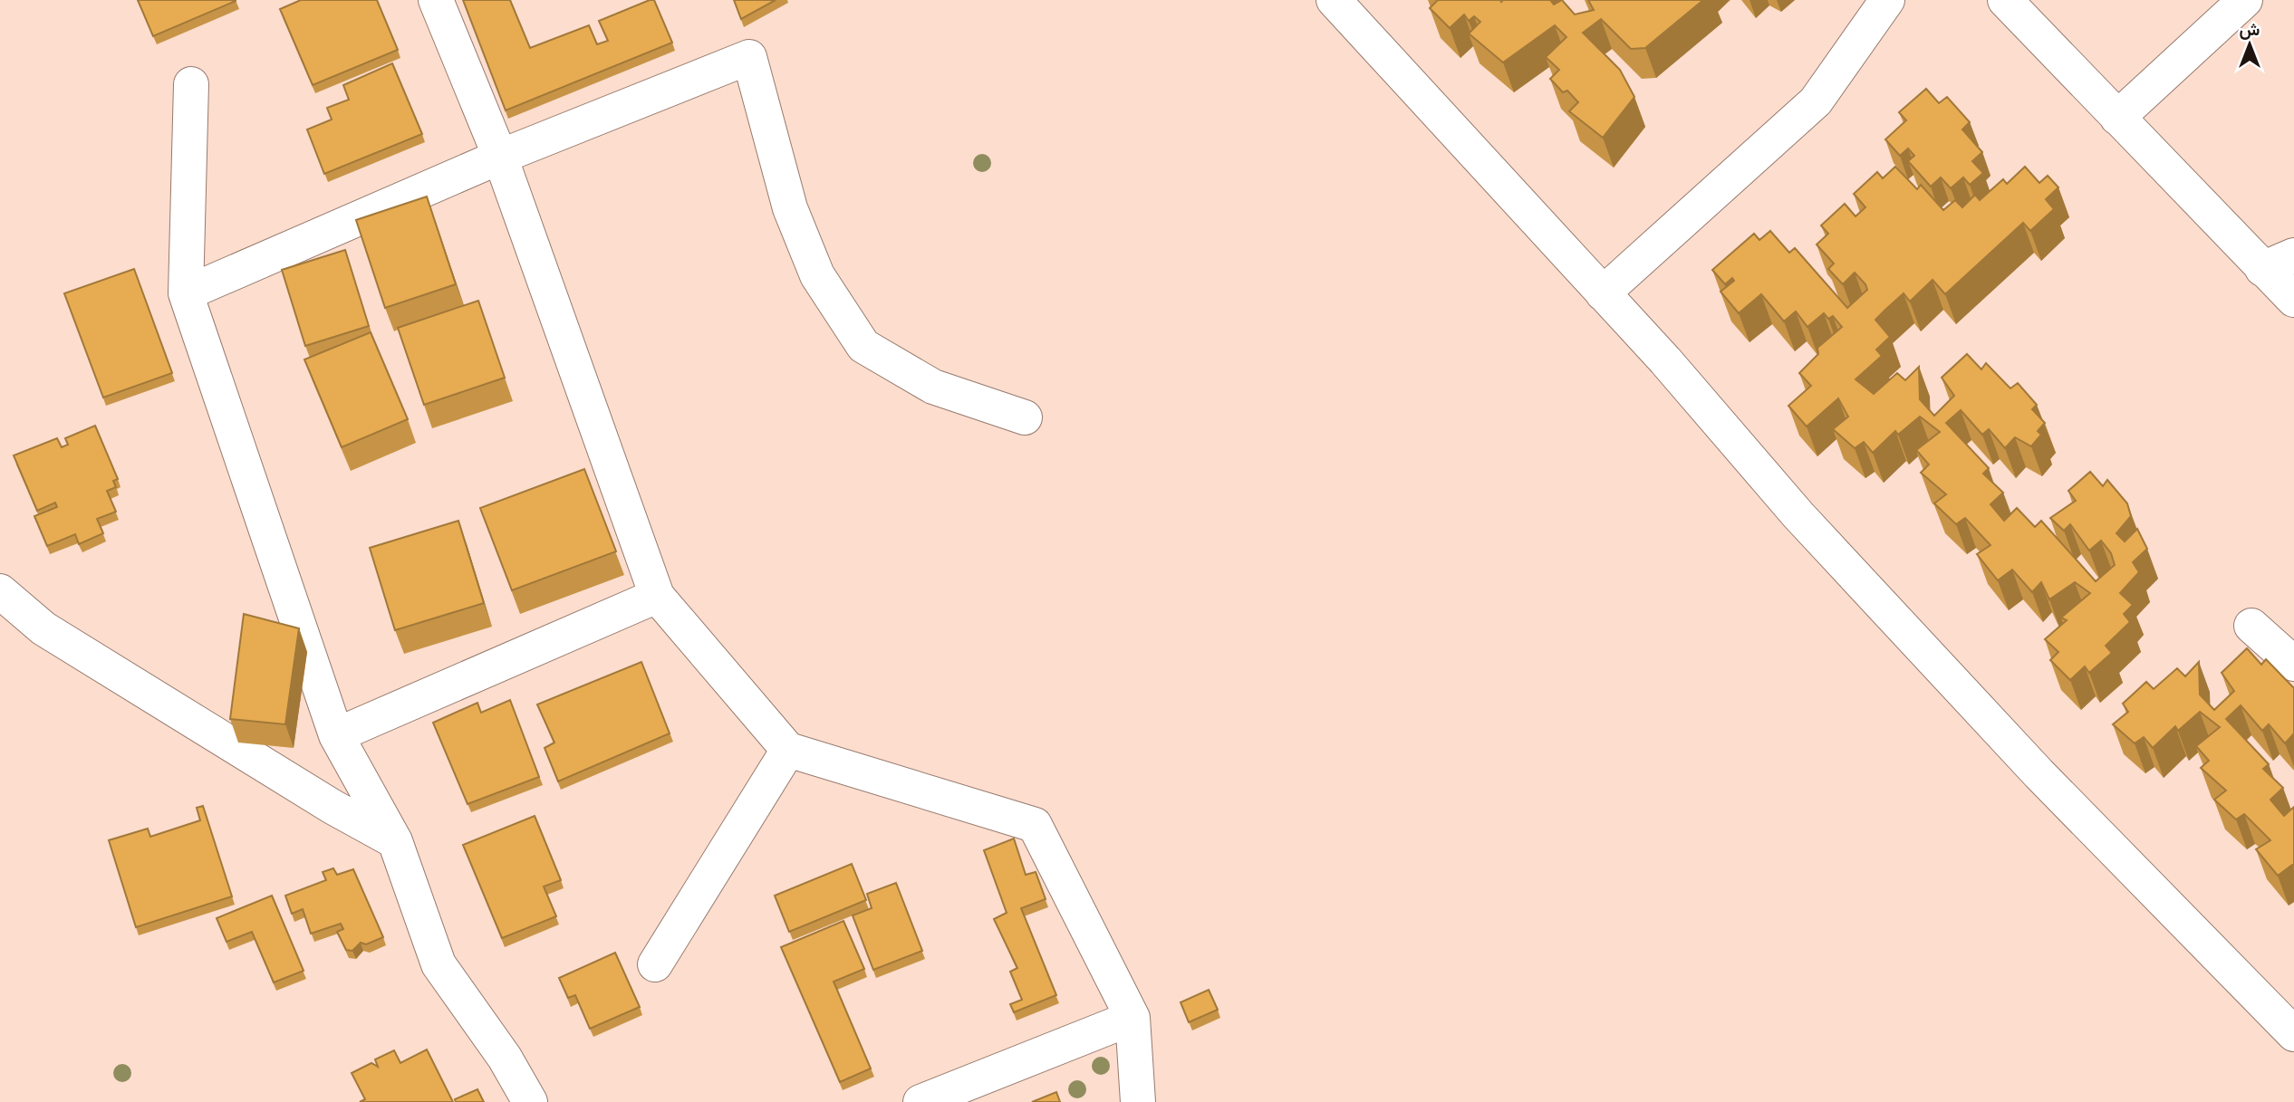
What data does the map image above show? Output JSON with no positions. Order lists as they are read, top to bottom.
{
  "north": "top"
}
